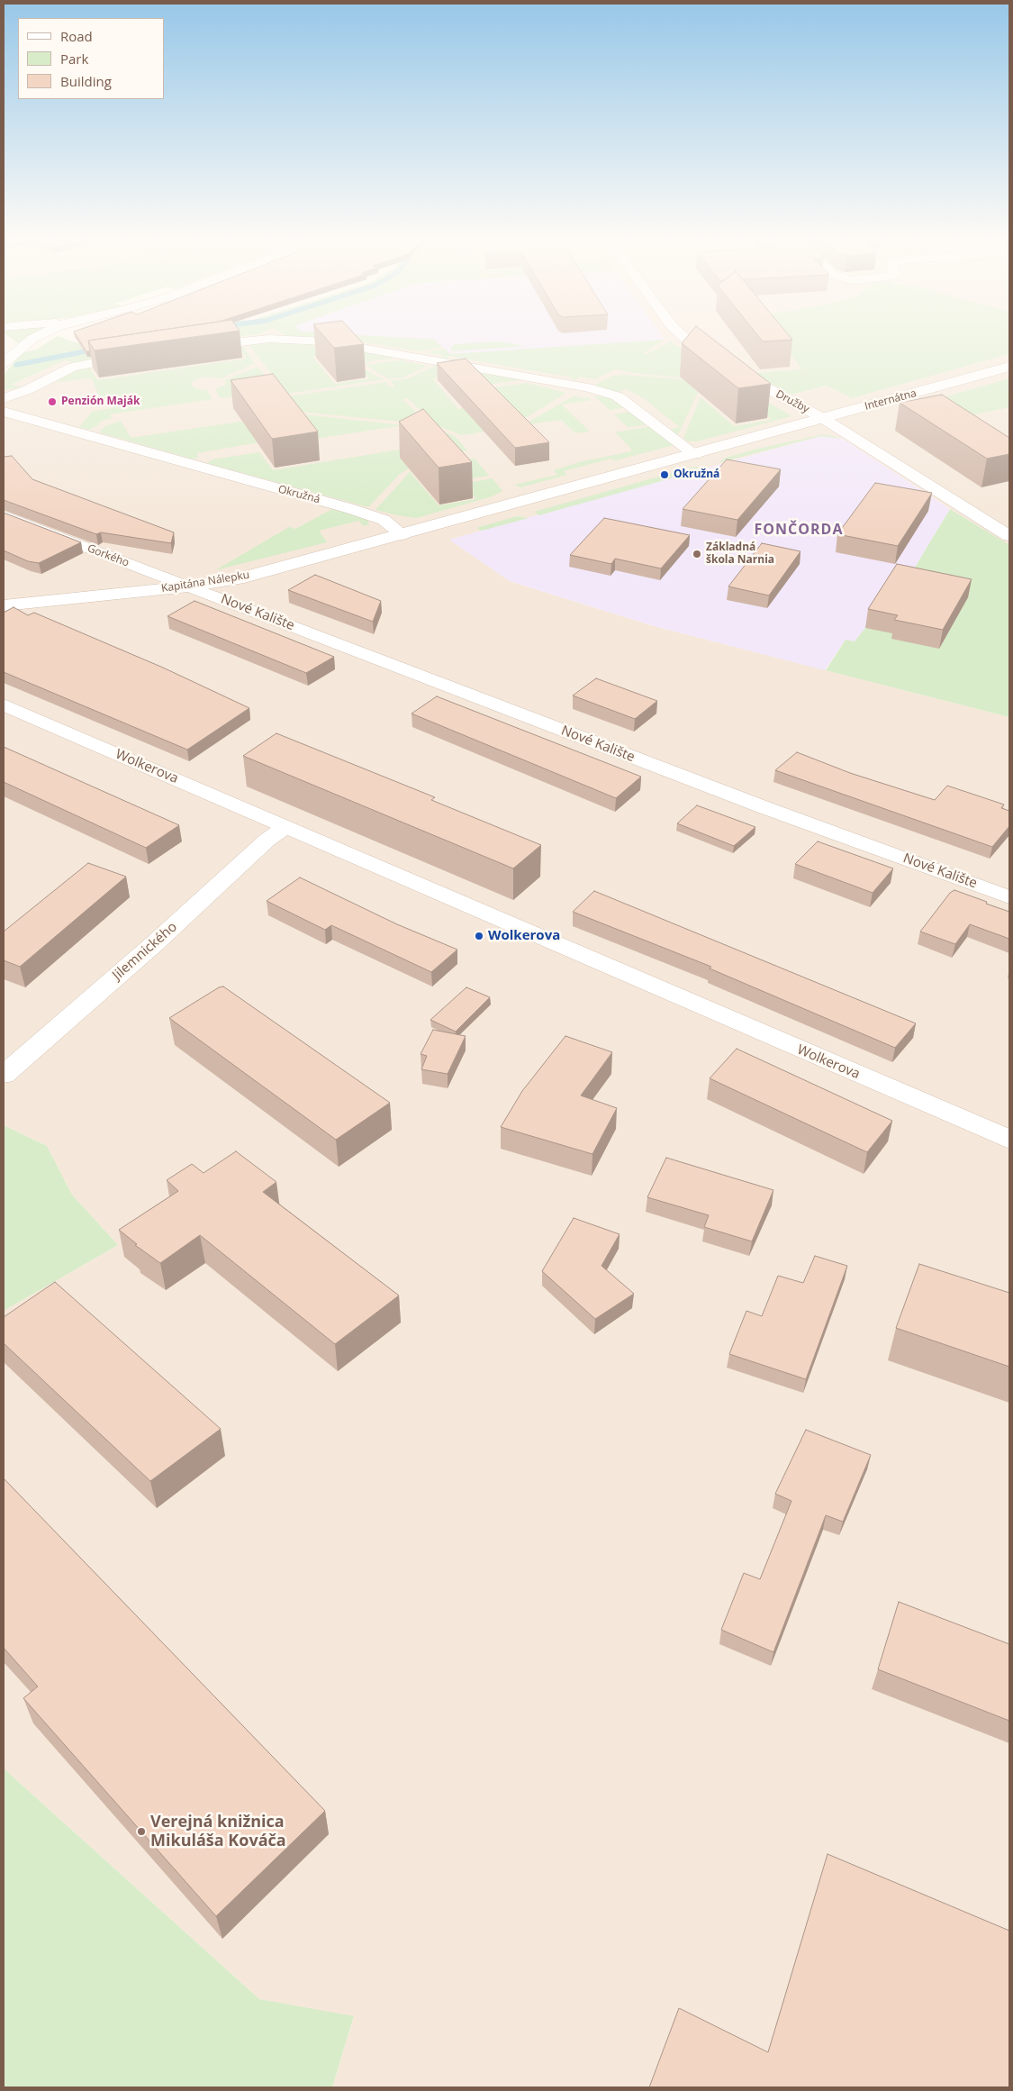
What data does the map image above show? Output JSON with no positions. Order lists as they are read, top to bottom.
{
  "streets": {
    "street": [
      "Internátna",
      "Družby",
      "Okružná",
      "Gorkého",
      "Kapitána Nálepku",
      "Nové Kalište",
      "Wolkerova",
      "Jilemnického"
    ]
  },
  "crossings": [
    ["Internátna", "Družby"],
    ["Okružná", "Kapitána Nálepku"],
    ["Gorkého", "Kapitána Nálepku"],
    ["Gorkého", "Nové Kalište"],
    ["Kapitána Nálepku", "Nové Kalište"],
    ["Wolkerova", "Jilemnického"]
  ],
  "districts": ["FONČORDA"],
  "places": [
    "Penzión Maják",
    "Okružná",
    "Základná škola Narnia",
    "Wolkerova",
    "Verejná knižnica Mikuláša Kováča"
  ],
  "legend": ["Road", "Park", "Building"]
}
